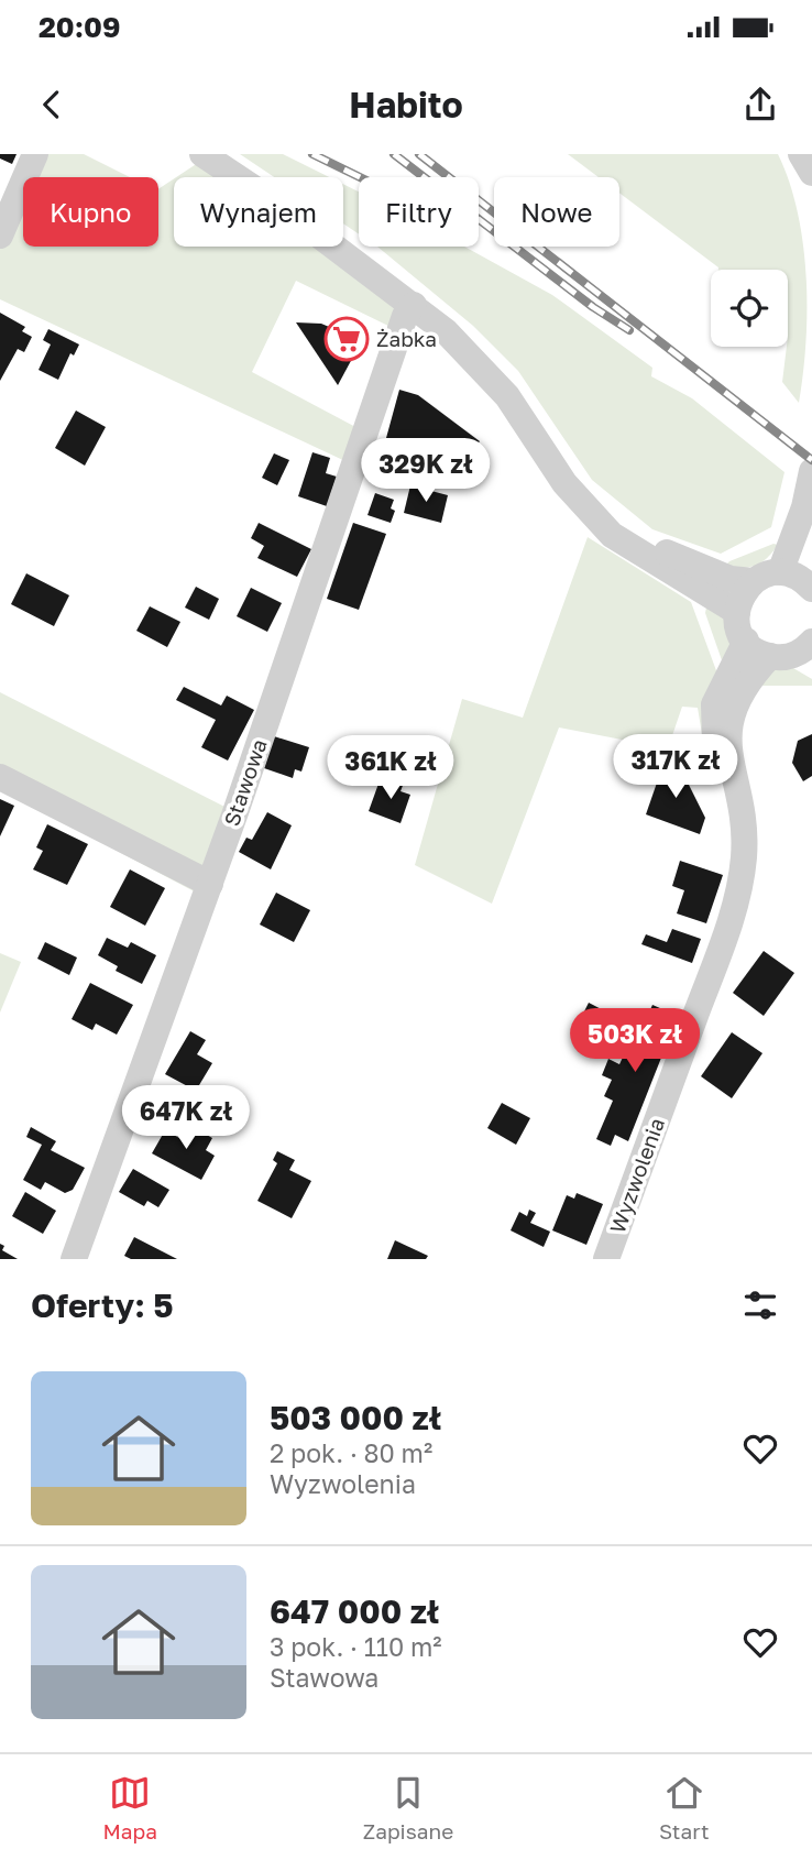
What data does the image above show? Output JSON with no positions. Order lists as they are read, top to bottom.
{
  "streets": {
    "street": ["Stawowa", "Wyzwolenia"]
  },
  "places": {
    "supermarket": ["Żabka"]
  },
  "page": {
    "status": "20:09",
    "header": "Habito",
    "chip": [
      "Kupno",
      "Wynajem",
      "Filtry",
      "Nowe"
    ],
    "price": [
      "329K zł",
      "317K zł",
      "361K zł",
      "503K zł",
      "647K zł"
    ],
    "heading": "Oferty: 5",
    "list": [
      {
        "name": "503 000 zł",
        "note": "2 pok. · 80 m² · Wyzwolenia"
      },
      {
        "name": "647 000 zł",
        "note": "3 pok. · 110 m² · Stawowa"
      }
    ],
    "tabs": ["Mapa", "Zapisane", "Start"]
  }
}
